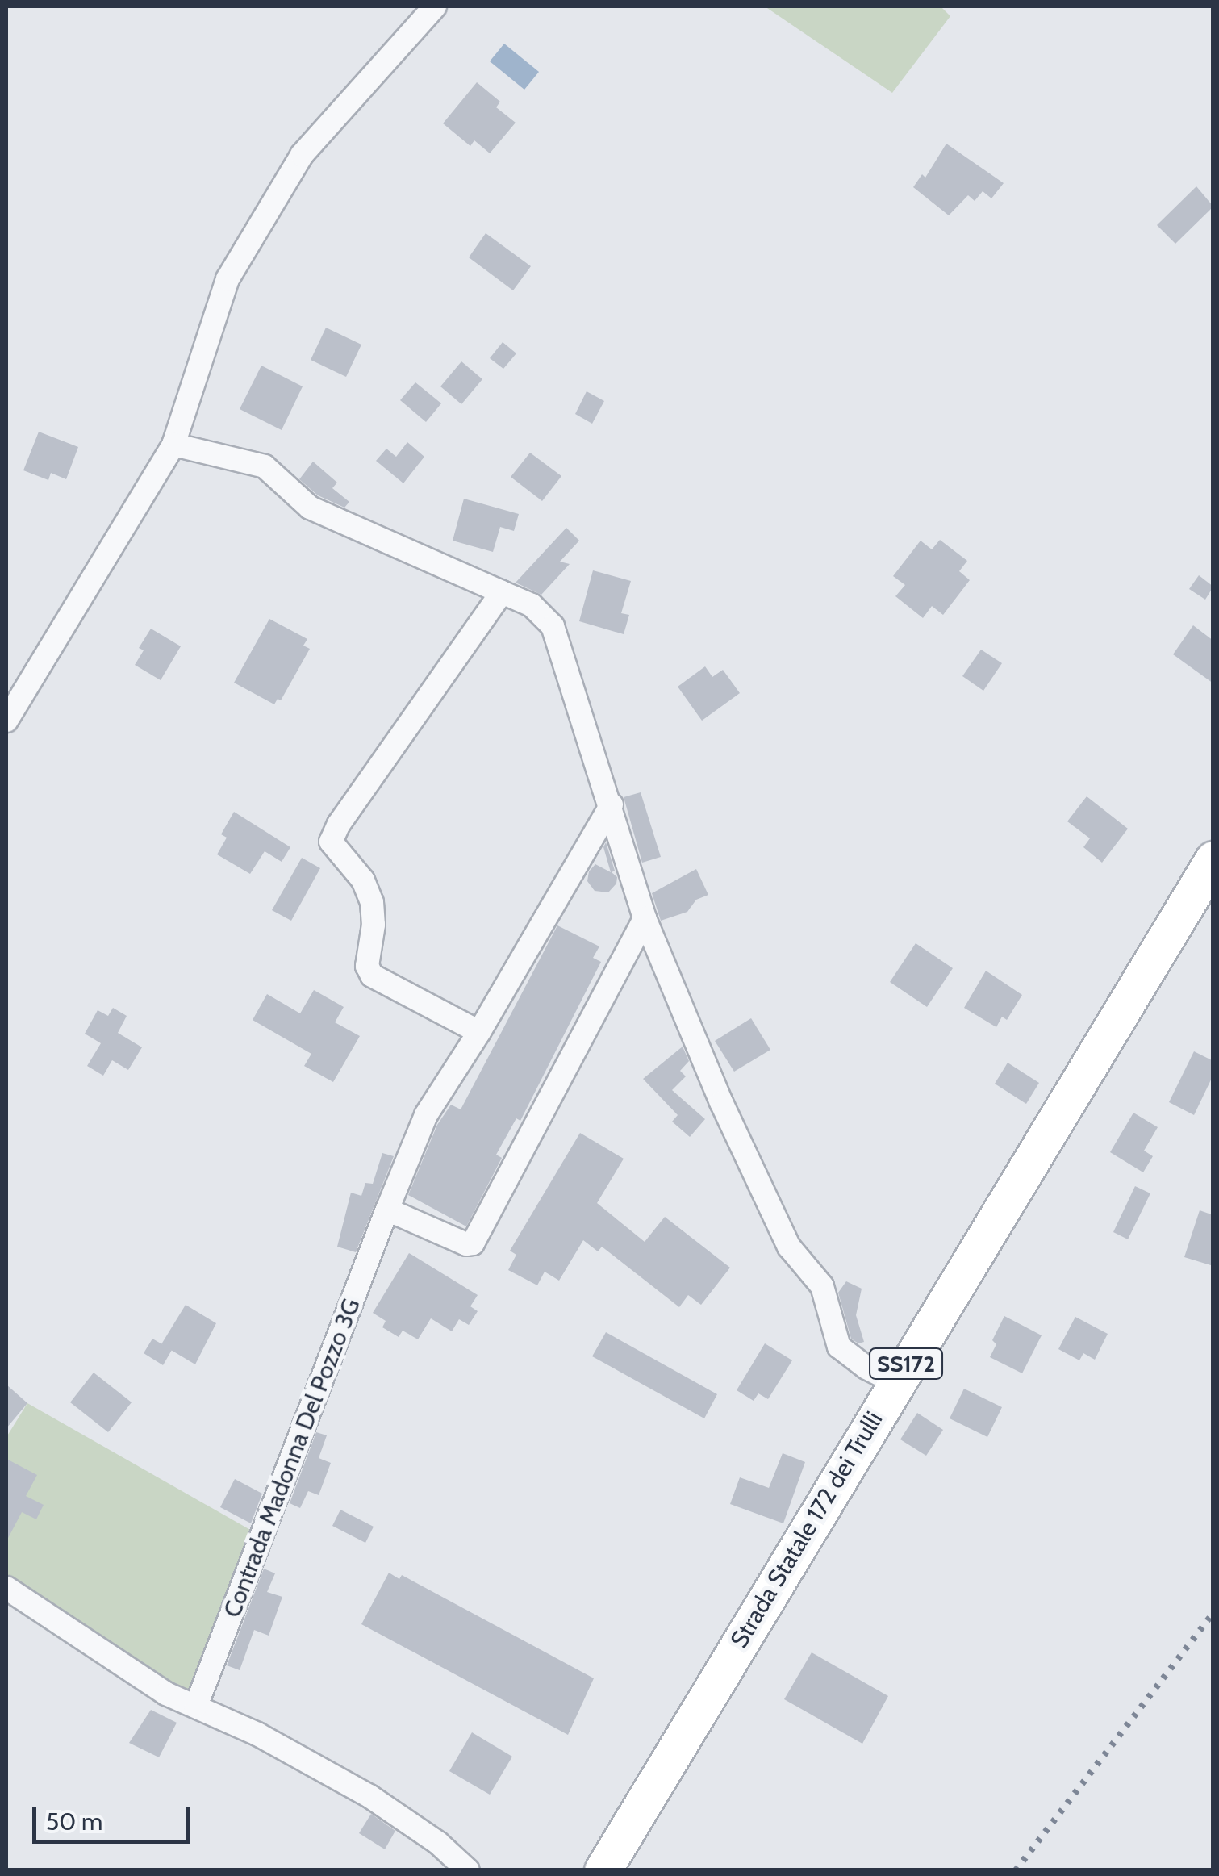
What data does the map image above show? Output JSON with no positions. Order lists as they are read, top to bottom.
{
  "streets": {
    "main road": ["SS172", "Strada Statale 172 dei Trulli"],
    "street": ["Contrada Madonna Del Pozzo 3G"]
  },
  "scale_bar": "50 m"
}
